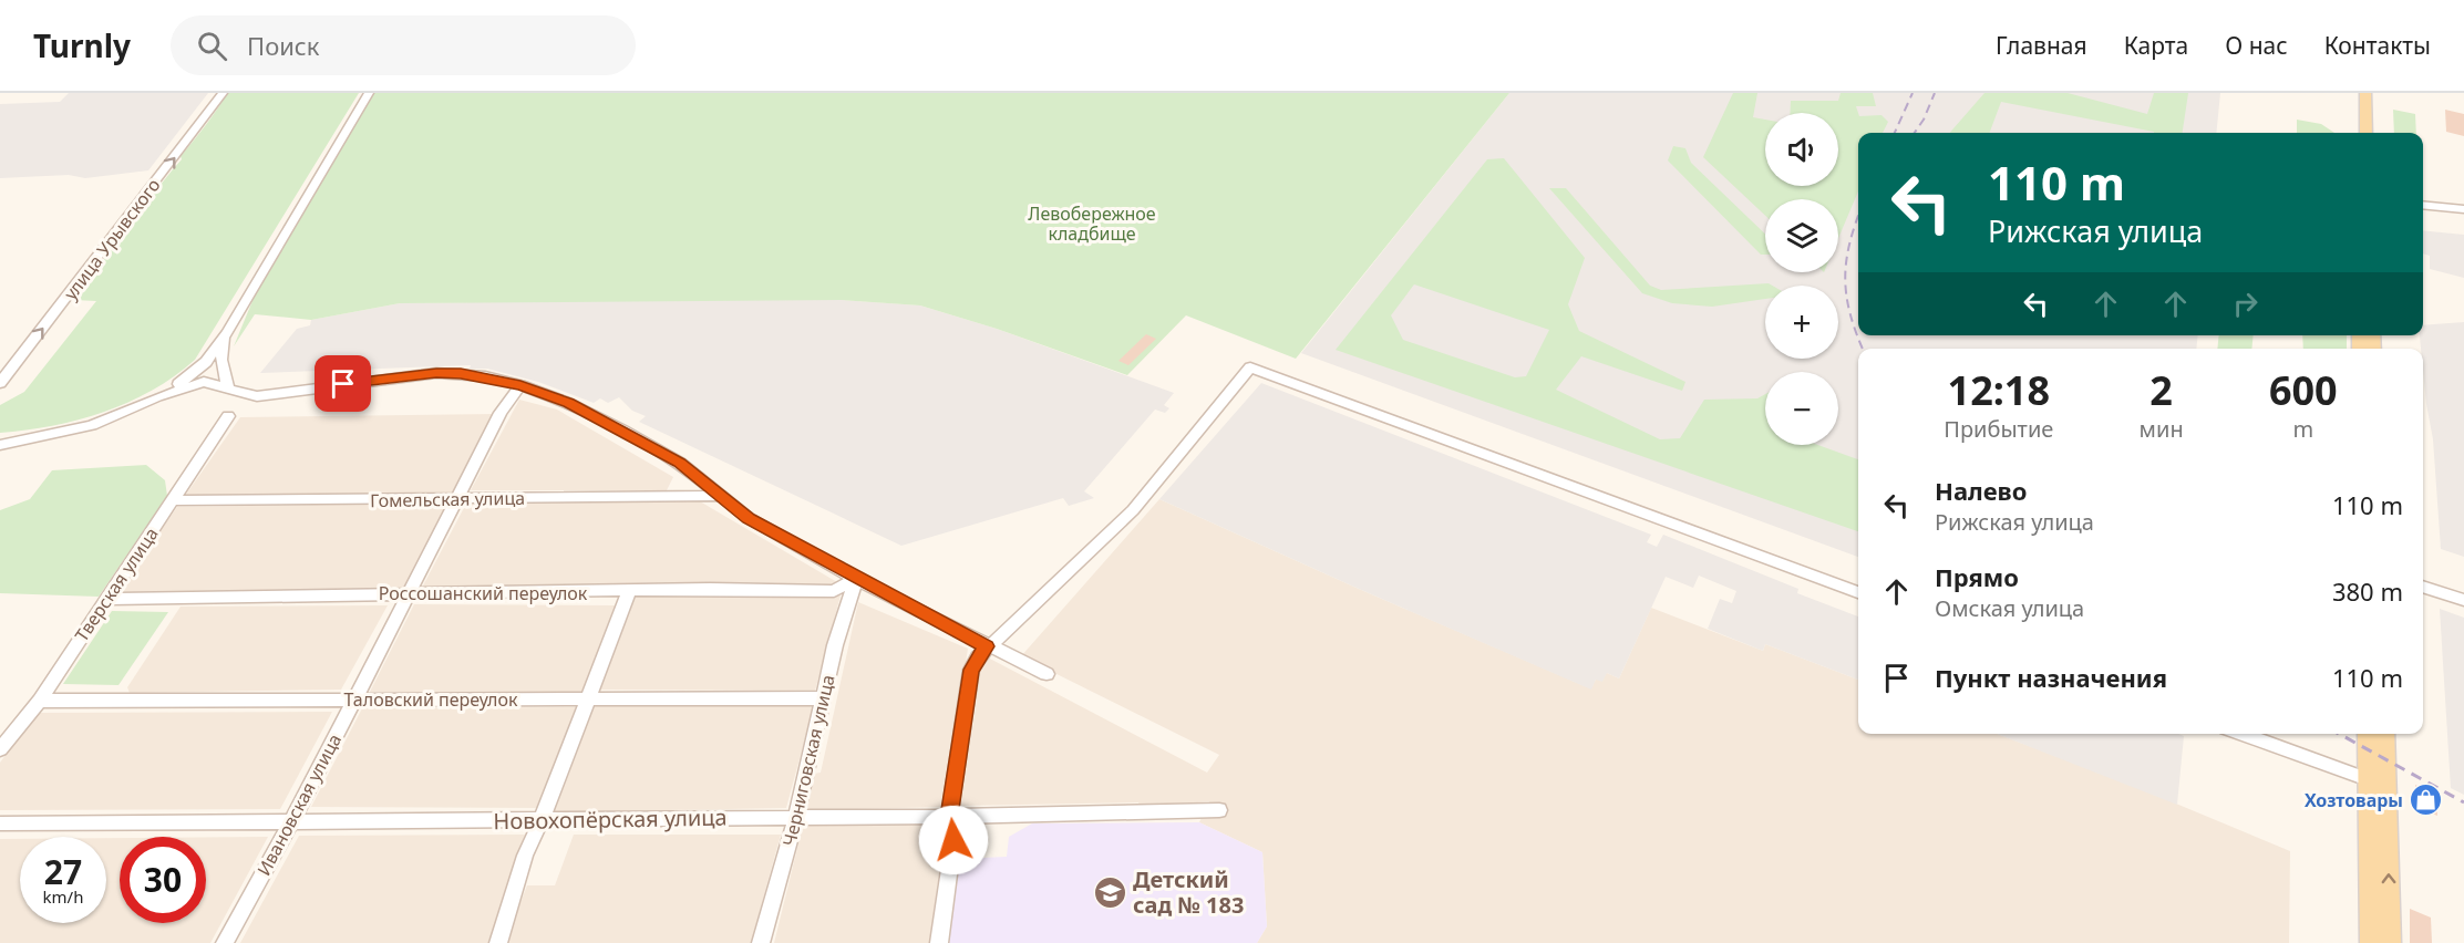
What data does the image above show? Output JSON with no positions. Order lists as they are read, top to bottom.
{
  "streets": {
    "street": [
      "улица Урывского",
      "Гомельская улица",
      "Тверская улица",
      "Россошанский переулок",
      "Таловский переулок",
      "Черниговская улица",
      "Ивановская улица",
      "Новохопёрская улица"
    ]
  },
  "crossings": [
    ["Гомельская улица", "Тверская улица"],
    ["Гомельская улица", "Ивановская улица"],
    ["Тверская улица", "Россошанский переулок"],
    ["Тверская улица", "Таловский переулок"],
    ["Россошанский переулок", "Черниговская улица"],
    ["Россошанский переулок", "Ивановская улица"],
    ["Таловский переулок", "Черниговская улица"],
    ["Таловский переулок", "Ивановская улица"],
    ["Черниговская улица", "Новохопёрская улица"],
    ["Ивановская улица", "Новохопёрская улица"]
  ],
  "one_way": ["улица Урывского"],
  "parks": ["Левобережное кладбище"],
  "places": {
    "shop": ["Хозтовары"],
    "school or university": ["Детский сад № 183"]
  },
  "page": {
    "header": "Turnly",
    "search": "Поиск",
    "nav": [
      "Главная",
      "Карта",
      "О нас",
      "Контакты"
    ],
    "map_buttons": ["+", "−"],
    "turn": ["110 m", "Рижская улица"],
    "eta": [
      "12:18",
      "Прибытие",
      "2",
      "мин",
      "600",
      "m"
    ],
    "list": [
      {
        "name": "Налево",
        "note": "Рижская улица",
        "value": "110 m"
      },
      {
        "name": "Прямо",
        "note": "Омская улица",
        "value": "380 m"
      },
      {
        "name": "Пункт назначения",
        "value": "110 m"
      }
    ],
    "speed": "27 km/h",
    "limit": "30"
  }
}
